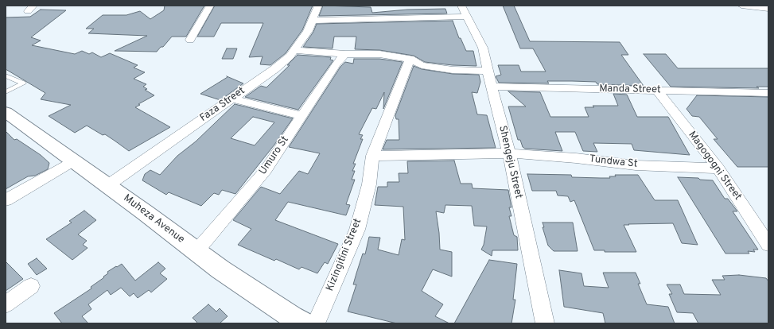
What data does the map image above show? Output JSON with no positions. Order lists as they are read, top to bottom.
{
  "streets": {
    "street": [
      "Manda Street",
      "Faza Street",
      "Umuro St",
      "Shengeju Street",
      "Tundwa St",
      "Magogogni Street",
      "Muheza Avenue",
      "Kizingitini Street"
    ]
  },
  "crossings": [
    ["Manda Street", "Shengeju Street"],
    ["Manda Street", "Magogogni Street"],
    ["Faza Street", "Muheza Avenue"],
    ["Umuro St", "Muheza Avenue"],
    ["Shengeju Street", "Tundwa St"],
    ["Tundwa St", "Magogogni Street"],
    ["Tundwa St", "Kizingitini Street"]
  ]
}
